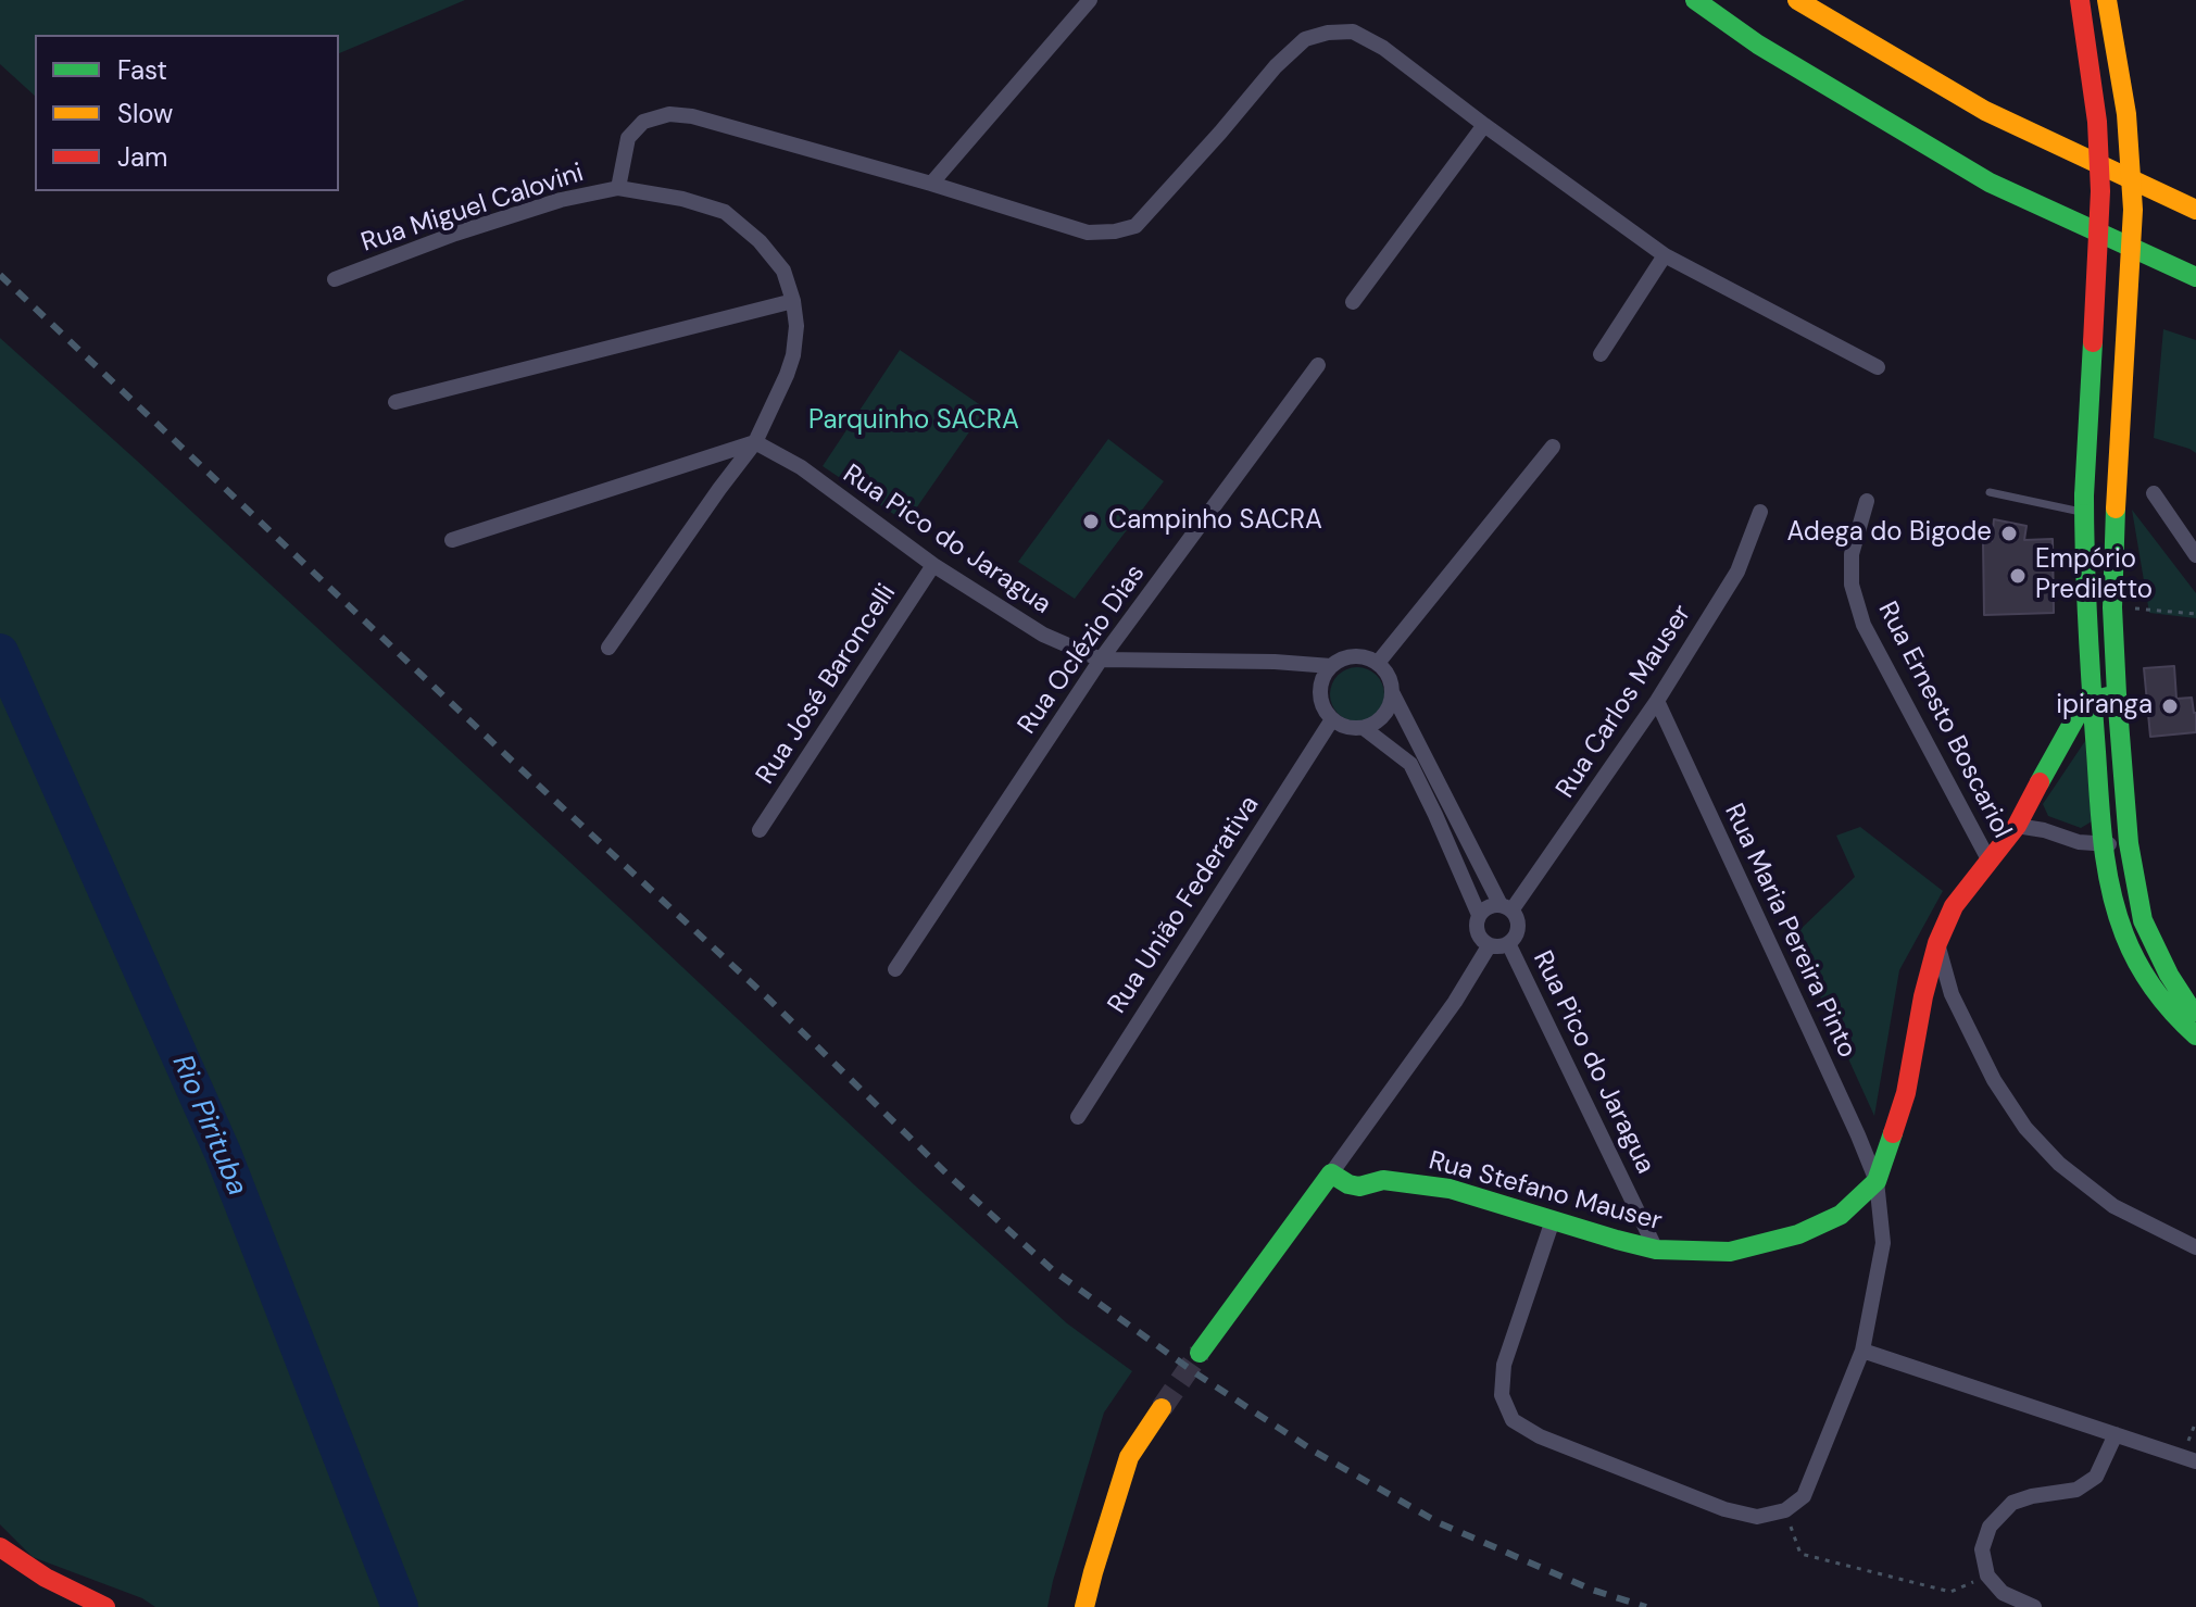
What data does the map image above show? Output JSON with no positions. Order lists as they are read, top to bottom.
{
  "streets": {
    "main road": ["Rua Stefano Mauser"],
    "street": [
      "Rua Miguel Calovini",
      "Rua Pico do Jaragua",
      "Rua Oclézio Dias",
      "Rua José Baroncelli",
      "Rua Carlos Mauser",
      "Rua Ernesto Boscariol",
      "Rua União Federativa",
      "Rua Maria Pereira Pinto"
    ]
  },
  "crossings": [
    ["Rua Miguel Calovini", "Rua Pico do Jaragua"],
    ["Rua Pico do Jaragua", "Rua Oclézio Dias"],
    ["Rua Pico do Jaragua", "Rua José Baroncelli"],
    ["Rua Pico do Jaragua", "Rua Carlos Mauser"],
    ["Rua Pico do Jaragua", "Rua União Federativa"],
    ["Rua Pico do Jaragua", "Rua Stefano Mauser"],
    ["Rua Carlos Mauser", "Rua Maria Pereira Pinto"],
    ["Rua Ernesto Boscariol", "Rua Stefano Mauser"],
    ["Rua Maria Pereira Pinto", "Rua Stefano Mauser"]
  ],
  "water": ["Rio Pirituba"],
  "parks": ["Parquinho SACRA"],
  "places": [
    "Campinho SACRA",
    "Adega do Bigode",
    "Empório Prediletto",
    "ipiranga"
  ],
  "legend": ["Fast", "Slow", "Jam"]
}
